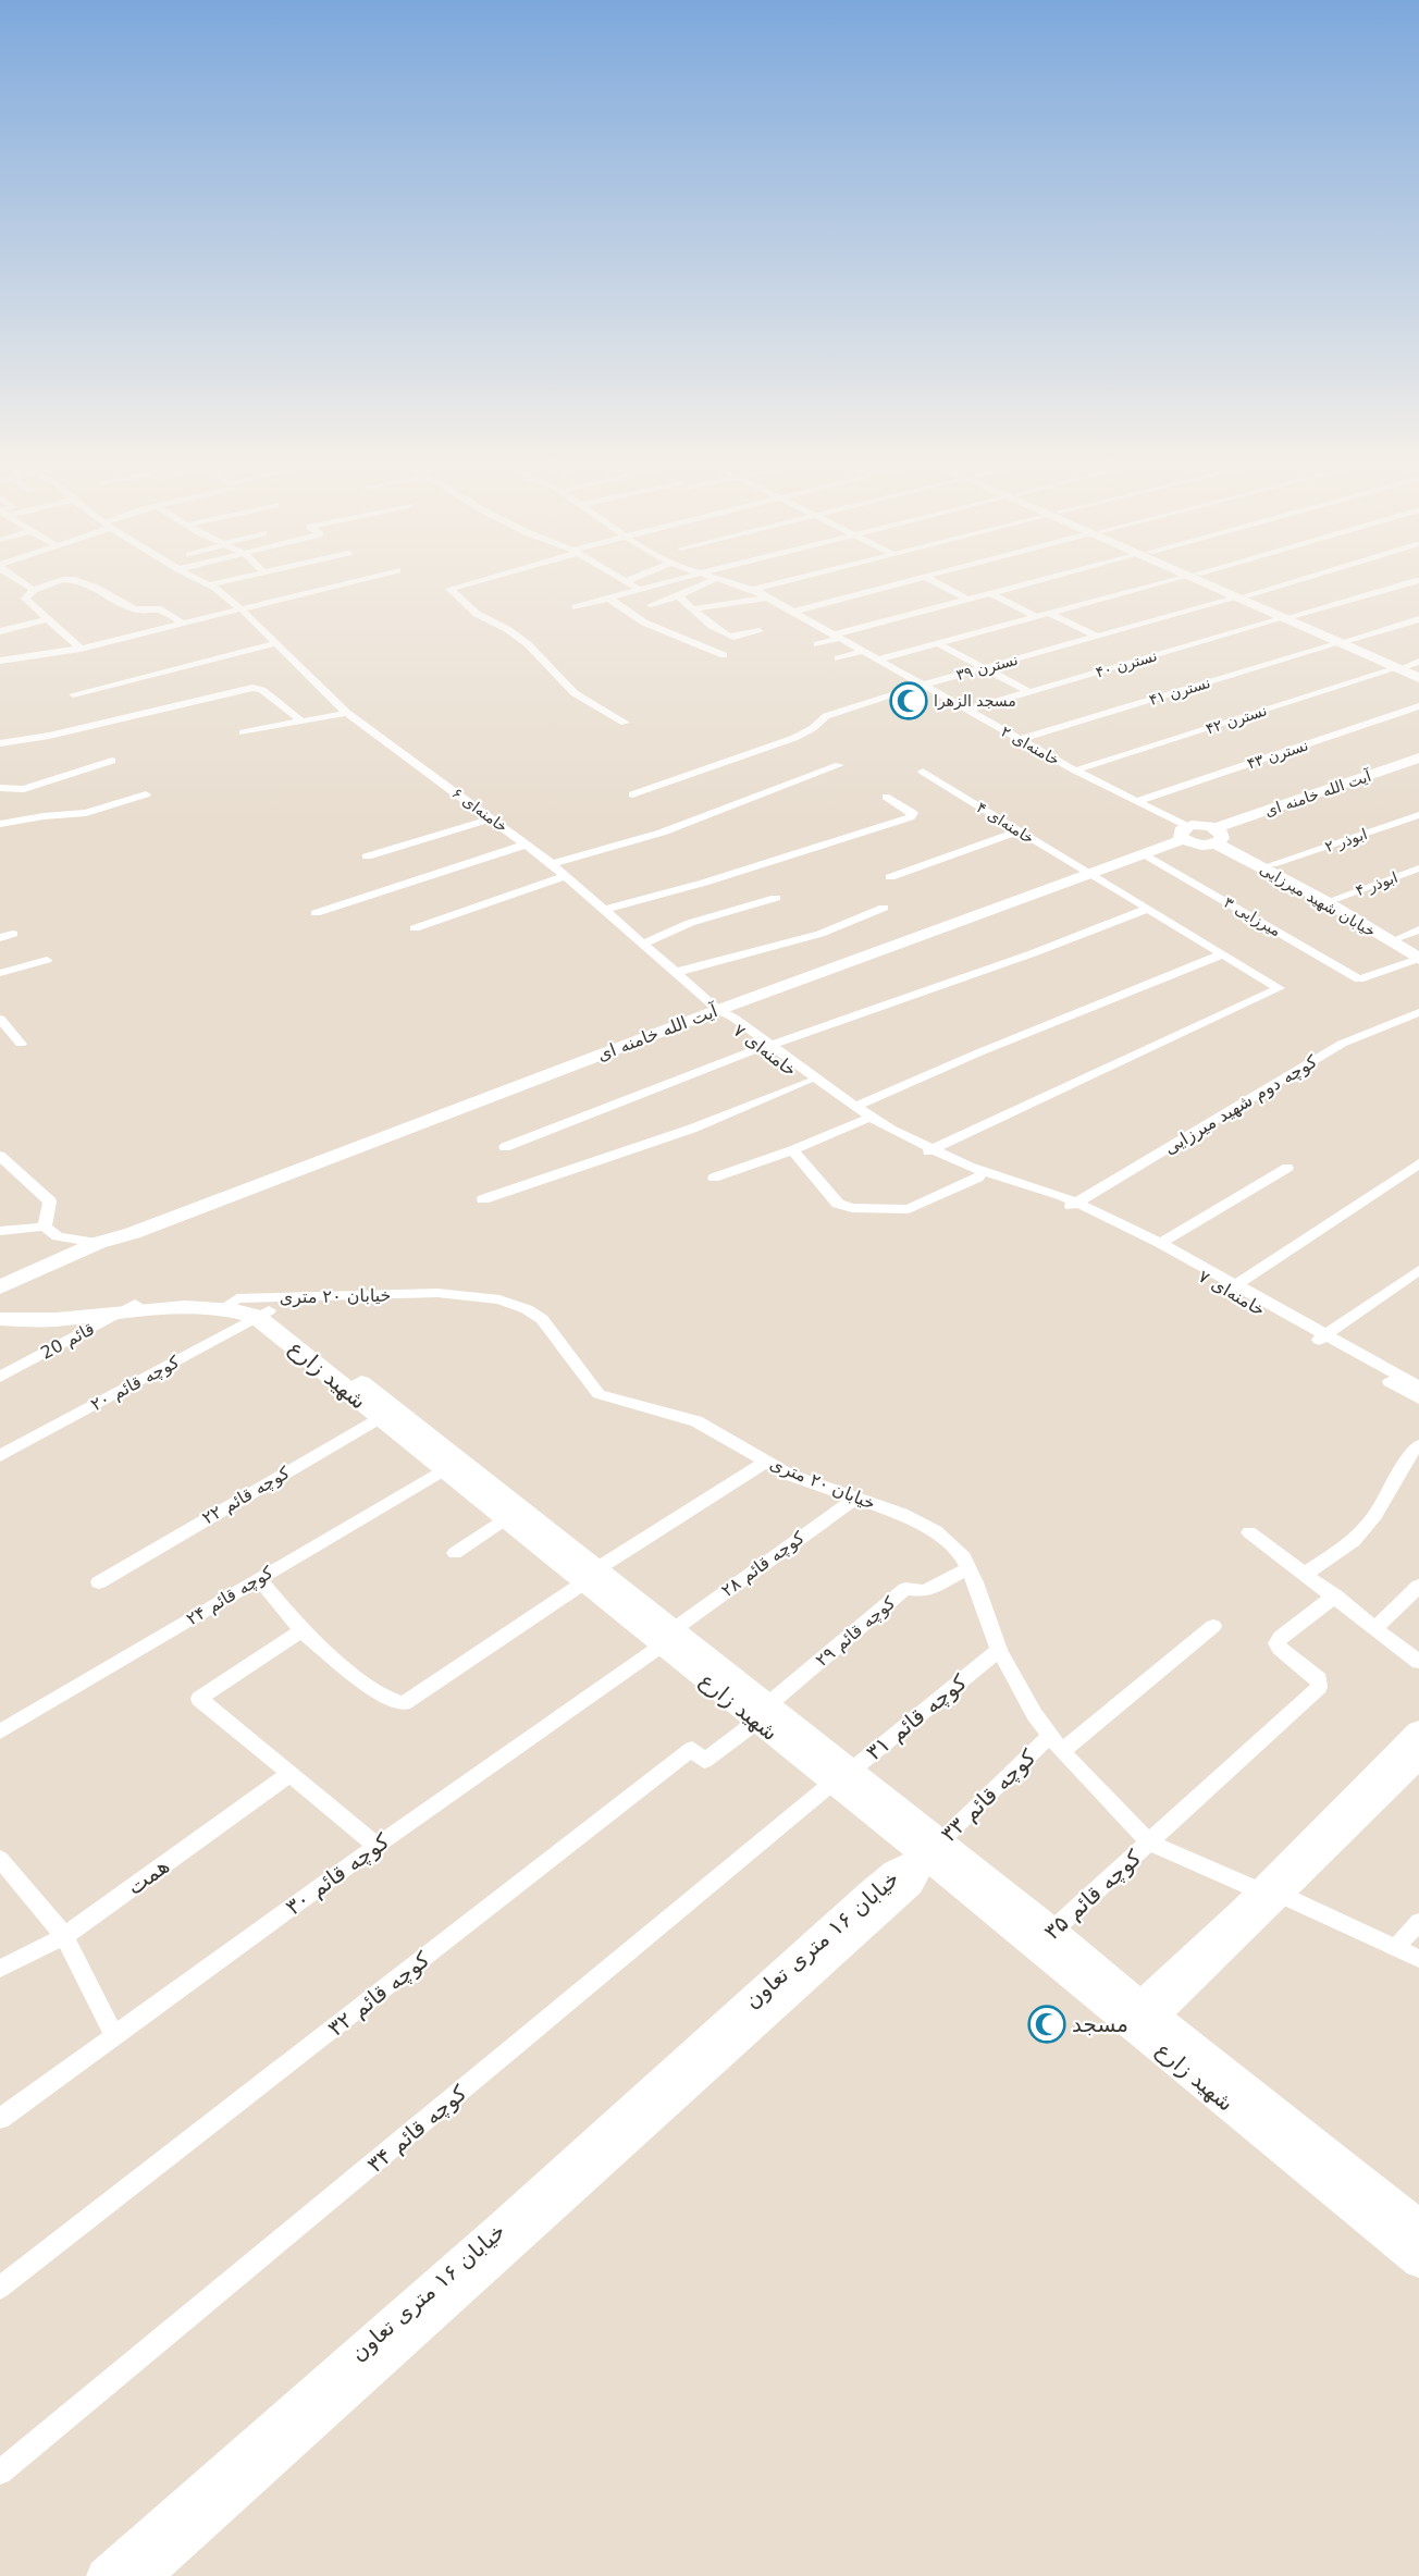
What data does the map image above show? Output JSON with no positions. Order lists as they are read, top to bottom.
{
  "streets": {
    "street": [
      "نسترن ۴۰",
      "نسترن ۳۹",
      "نسترن ۴۱",
      "نسترن ۴۲",
      "خامنه‌ای ۲",
      "نسترن ۴۳",
      "آیت الله خامنه ای",
      "خامنه‌ای ۶",
      "خامنه‌ای ۴",
      "ابوذر ۲",
      "ابوذر ۴",
      "خیابان شهید میرزایی",
      "میرزایی ۳",
      "خامنه‌ای ۷",
      "کوچه دوم شهید میرزایی",
      "خیابان ۲۰ متری",
      "قائم 20",
      "شهید زارع",
      "کوچه قائم ۲۰",
      "کوچه قائم ۲۲",
      "کوچه قائم ۲۸",
      "کوچه قائم ۲۴",
      "کوچه قائم ۲۹",
      "۳۱ کوچه قائم",
      "کوچه قائم ۳۳",
      "کوچه قائم ۳۰",
      "همت",
      "کوچه قائم ۳۵",
      "خیابان ۱۶ متری تعاون",
      "کوچه قائم ۳۲",
      "کوچه قائم ۳۴"
    ]
  },
  "crossings": [
    ["نسترن ۴۰", "خامنه‌ای ۲"],
    ["نسترن ۳۹", "خامنه‌ای ۲"],
    ["نسترن ۴۱", "خامنه‌ای ۲"],
    ["نسترن ۴۲", "خامنه‌ای ۲"],
    ["خامنه‌ای ۲", "نسترن ۴۳"],
    ["خامنه‌ای ۲", "آیت الله خامنه ای"],
    ["آیت الله خامنه ای", "خامنه‌ای ۶"],
    ["آیت الله خامنه ای", "خامنه‌ای ۴"],
    ["آیت الله خامنه ای", "خیابان شهید میرزایی"],
    ["آیت الله خامنه ای", "میرزایی ۳"],
    ["آیت الله خامنه ای", "خامنه‌ای ۷"],
    ["خامنه‌ای ۶", "خامنه‌ای ۷"],
    ["خامنه‌ای ۴", "خامنه‌ای ۷"],
    ["ابوذر ۲", "خیابان شهید میرزایی"],
    ["ابوذر ۴", "خیابان شهید میرزایی"],
    ["خیابان شهید میرزایی", "میرزایی ۳"],
    ["خامنه‌ای ۷", "کوچه دوم شهید میرزایی"],
    ["خیابان ۲۰ متری", "شهید زارع"],
    ["خیابان ۲۰ متری", "کوچه قائم ۲۸"],
    ["خیابان ۲۰ متری", "کوچه قائم ۲۹"],
    ["خیابان ۲۰ متری", "۳۱ کوچه قائم"],
    ["خیابان ۲۰ متری", "کوچه قائم ۳۳"],
    ["خیابان ۲۰ متری", "کوچه قائم ۳۵"],
    ["قائم 20", "شهید زارع"],
    ["شهید زارع", "کوچه قائم ۲۰"],
    ["شهید زارع", "کوچه قائم ۲۲"],
    ["شهید زارع", "کوچه قائم ۲۸"],
    ["شهید زارع", "کوچه قائم ۲۴"],
    ["شهید زارع", "کوچه قائم ۲۹"],
    ["شهید زارع", "۳۱ کوچه قائم"],
    ["شهید زارع", "کوچه قائم ۳۳"],
    ["شهید زارع", "کوچه قائم ۳۰"],
    ["شهید زارع", "کوچه قائم ۳۵"],
    ["شهید زارع", "خیابان ۱۶ متری تعاون"],
    ["شهید زارع", "کوچه قائم ۳۲"],
    ["شهید زارع", "کوچه قائم ۳۴"],
    ["کوچه قائم ۲۸", "کوچه قائم ۳۰"],
    ["کوچه قائم ۲۹", "کوچه قائم ۳۲"],
    ["۳۱ کوچه قائم", "کوچه قائم ۳۴"],
    ["کوچه قائم ۳۳", "خیابان ۱۶ متری تعاون"]
  ],
  "places": {
    "mosque": ["مسجد الزهرا", "مسجد"]
  }
}
